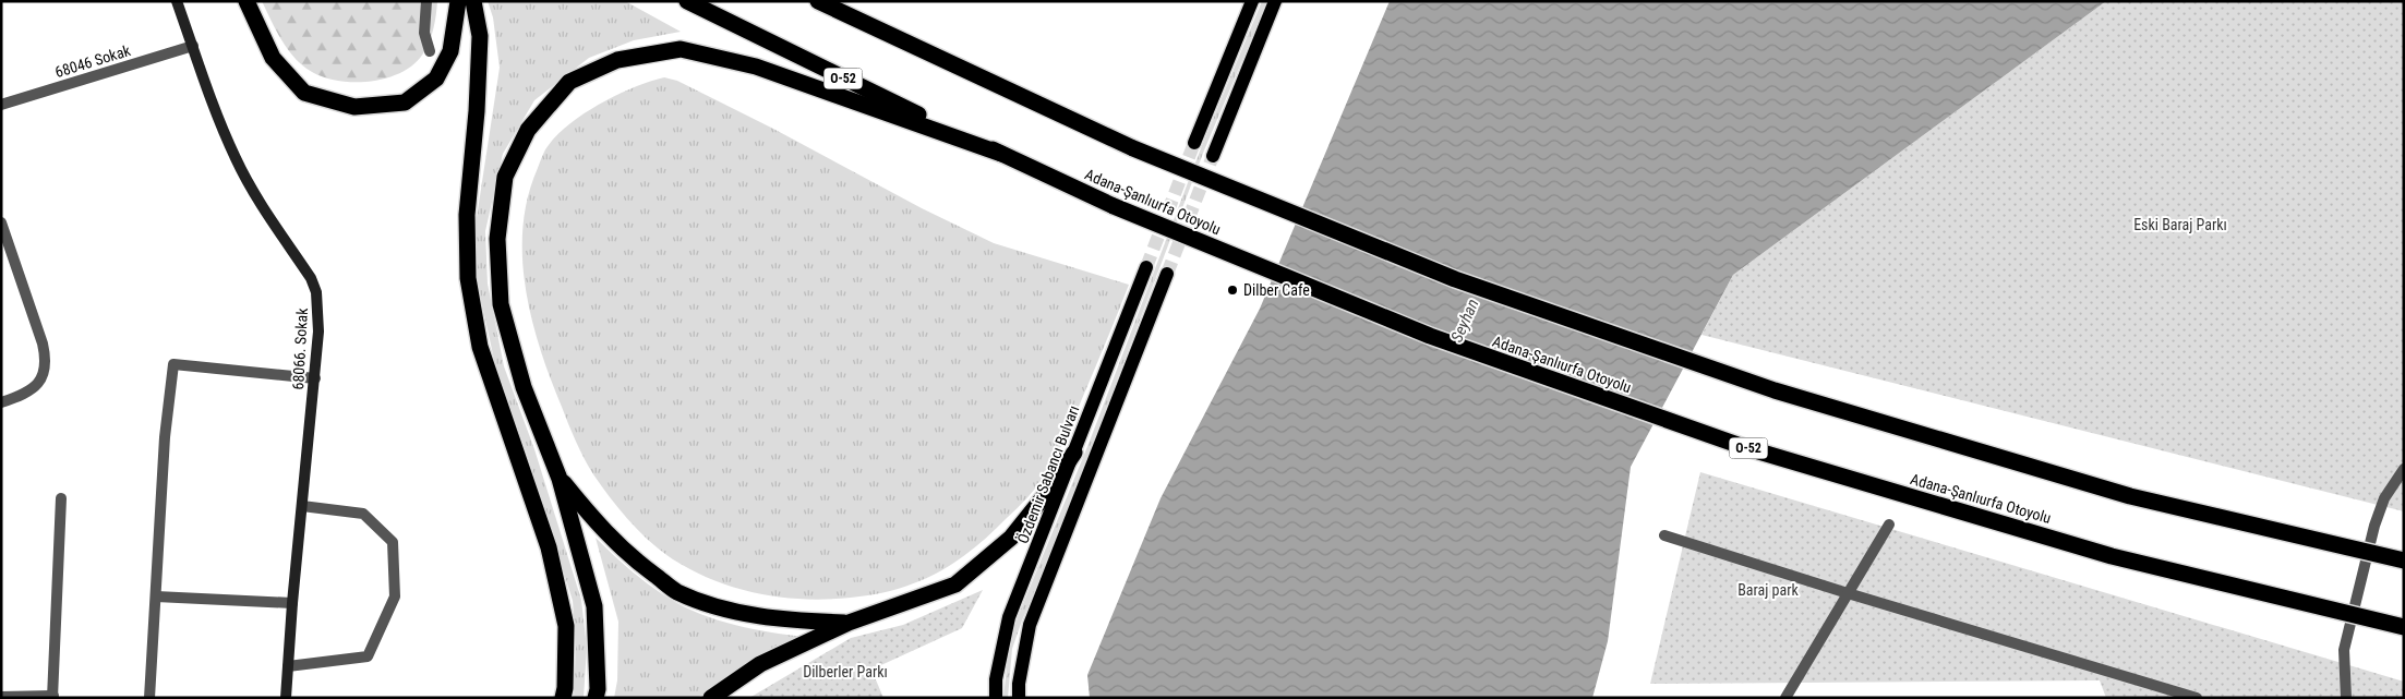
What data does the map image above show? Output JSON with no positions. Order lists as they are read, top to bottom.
{
  "streets": {
    "highway": ["O-52", "Adana-Şanlıurfa Otoyolu"],
    "main road": ["68066. Sokak", "Özdemir Sabancı Bulvarı"],
    "street": ["68046 Sokak"]
  },
  "crossings": [
    ["68046 Sokak", "68066. Sokak"]
  ],
  "water": ["Seyhan"],
  "parks": ["Eski Baraj Parkı", "Baraj park", "Dilberler Parkı"],
  "places": ["Dilber Cafe"]
}
